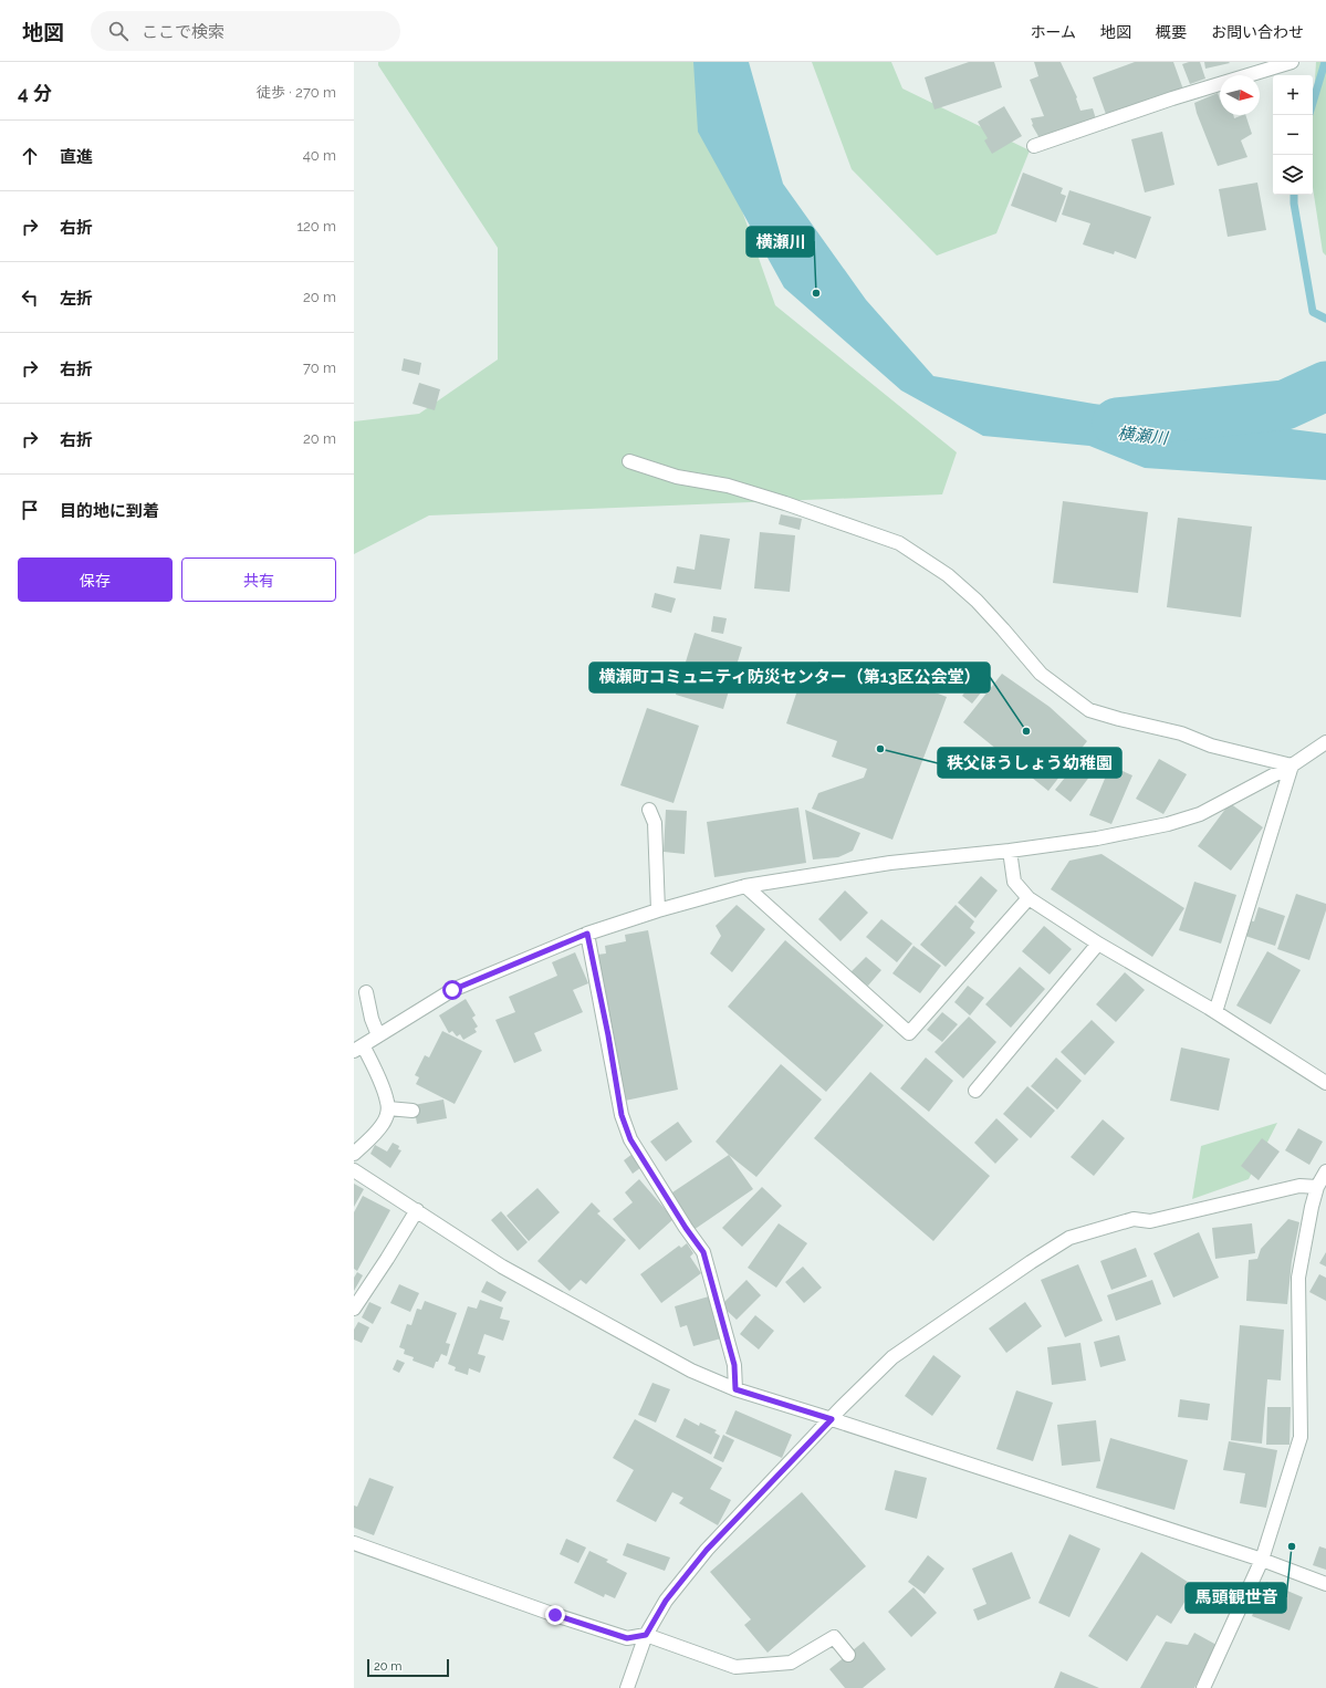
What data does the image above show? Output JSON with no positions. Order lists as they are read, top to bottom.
{
  "water": ["横瀬川"],
  "places": [
    "横瀬川",
    "横瀬町コミュニティ防災センター（第13区公会堂）",
    "秩父ほうしょう幼稚園",
    "馬頭観世音"
  ],
  "scale_bar": "20 m",
  "north": "right",
  "page": {
    "header": "地図",
    "search": "ここで検索",
    "nav": [
      "ホーム",
      "地図",
      "概要",
      "お問い合わせ"
    ],
    "heading": ["4 分", "徒歩 · 270 m"],
    "map_buttons": ["+", "−"],
    "list": [
      ["直進", "40 m"],
      ["右折", "120 m"],
      ["左折", "20 m"],
      ["右折", "70 m"],
      ["右折", "20 m"],
      "目的地に到着"
    ],
    "buttons": ["保存", "共有"],
    "scale": "20 m"
  }
}
